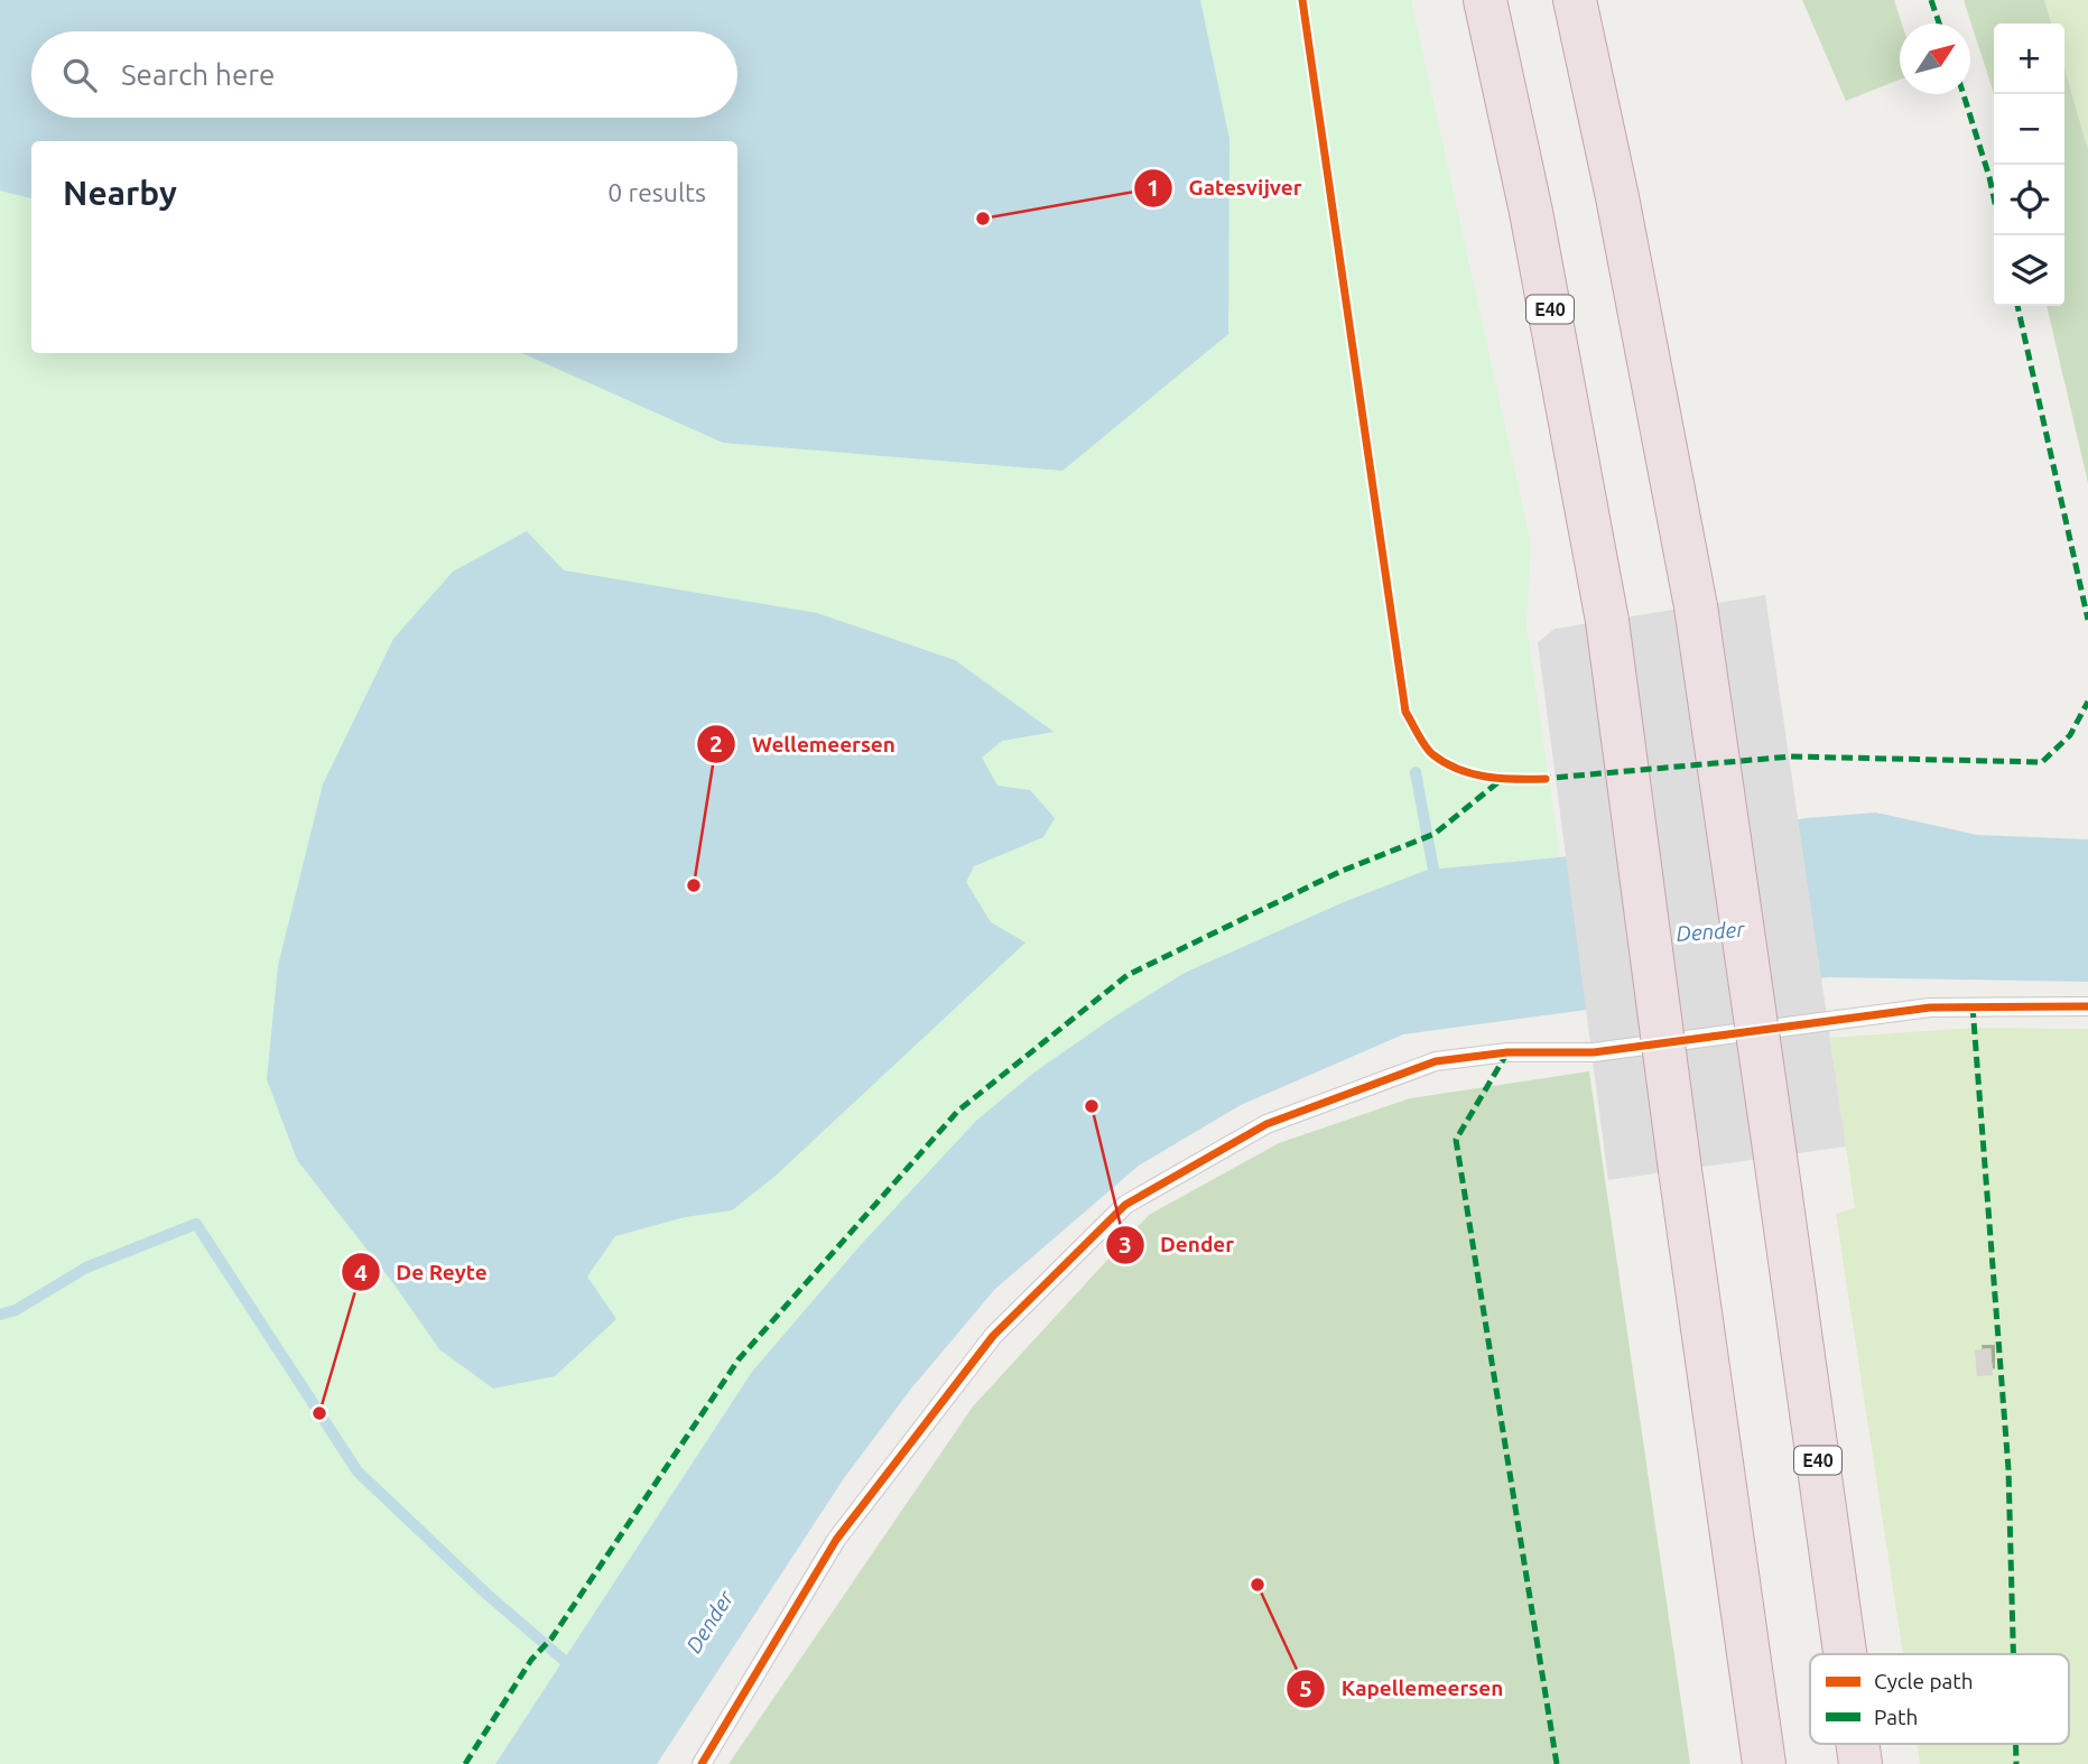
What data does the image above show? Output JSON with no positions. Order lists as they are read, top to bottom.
{
  "streets": {
    "highway": ["E40"]
  },
  "water": ["Dender"],
  "places": [
    "Gatesvijver",
    "Wellemeersen",
    "Dender",
    "De Reyte",
    "Kapellemeersen"
  ],
  "legend": ["Cycle path", "Path"],
  "north": "top right",
  "page": {
    "map_buttons": ["+", "−"],
    "search": "Search here",
    "heading": ["Nearby", "0 results"]
  }
}
